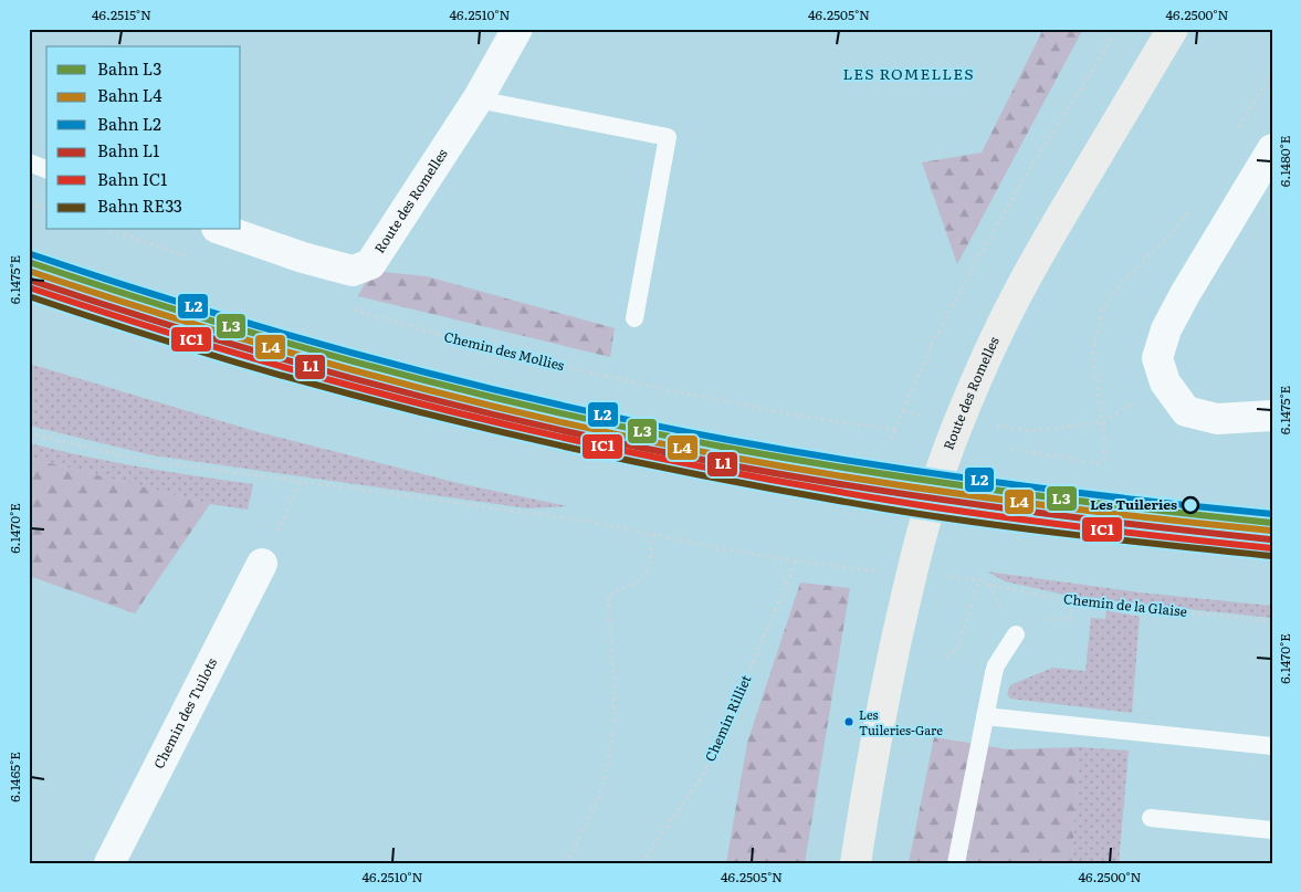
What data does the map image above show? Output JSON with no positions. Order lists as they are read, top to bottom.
{
  "streets": {
    "main road": ["Route des Romelles"],
    "street": ["Chemin des Tuilots"],
    "path": ["Chemin des Mollies", "Chemin de la Glaise", "Chemin Rilliet"]
  },
  "districts": ["LES ROMELLES"],
  "places": ["Les Tuileries", "Les Tuileries-Gare"],
  "lines": [
    "rail line L2",
    "rail line L3",
    "rail line L4",
    "rail line L1",
    "rail line IC1",
    "rail line RE33"
  ],
  "legend": [
    "Bahn L3",
    "Bahn L4",
    "Bahn L2",
    "Bahn L1",
    "Bahn IC1",
    "Bahn RE33"
  ],
  "coordinates": [
    "46.2515°N",
    "46.2510°N",
    "46.2505°N",
    "46.2500°N",
    "6.1480°E",
    "6.1475°E",
    "6.1470°E",
    "6.1465°E"
  ]
}
